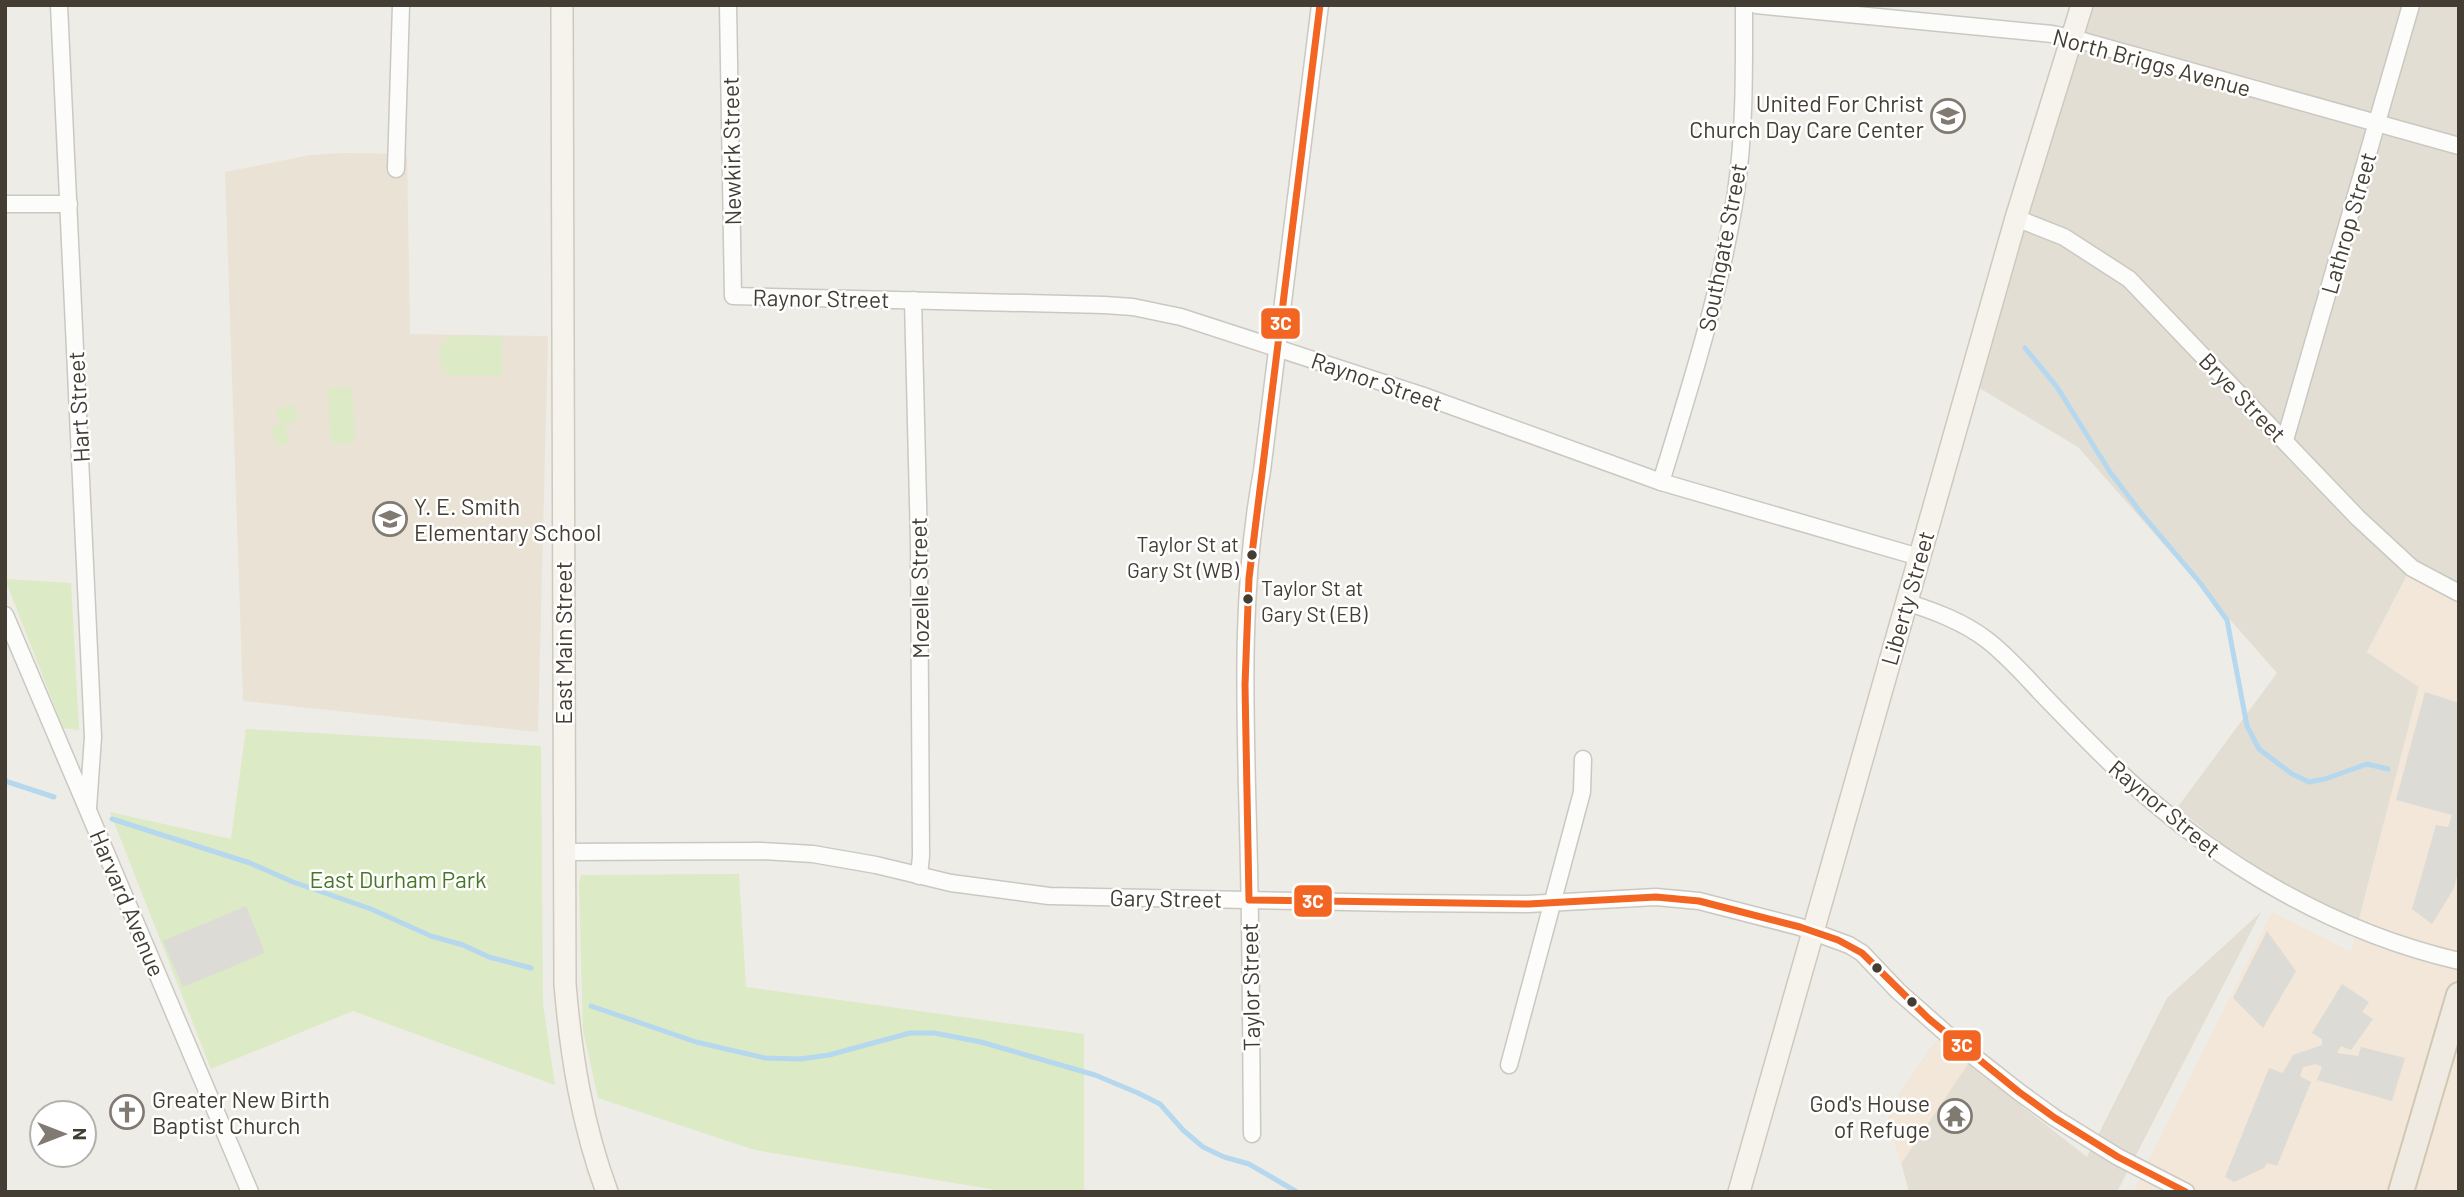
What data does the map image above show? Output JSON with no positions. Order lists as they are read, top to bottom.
{
  "streets": {
    "street": [
      "North Briggs Avenue",
      "Newkirk Street",
      "Lathrop Street",
      "Southgate Street",
      "Raynor Street",
      "Brye Street",
      "Hart Street",
      "Mozelle Street",
      "Liberty Street",
      "East Main Street",
      "Gary Street",
      "Harvard Avenue",
      "Taylor Street"
    ]
  },
  "crossings": [
    ["North Briggs Avenue", "Lathrop Street"],
    ["North Briggs Avenue", "Liberty Street"],
    ["Newkirk Street", "Raynor Street"],
    ["Lathrop Street", "Brye Street"],
    ["Southgate Street", "Raynor Street"],
    ["Raynor Street", "Mozelle Street"],
    ["Raynor Street", "Liberty Street"],
    ["Raynor Street", "Taylor Street"],
    ["Brye Street", "Liberty Street"],
    ["Hart Street", "Harvard Avenue"],
    ["Mozelle Street", "Gary Street"],
    ["Liberty Street", "Gary Street"],
    ["East Main Street", "Gary Street"],
    ["Gary Street", "Taylor Street"]
  ],
  "parks": ["East Durham Park"],
  "places": {
    "school or university": ["United For Christ Church Day Care Center", "Y. E. Smith Elementary School"],
    "other": ["Taylor St at Gary St (WB)", "Taylor St at Gary St (EB)"],
    "church": ["Greater New Birth Baptist Church"],
    "temple": ["God's House of Refuge"]
  },
  "lines": ["transit line 3C"],
  "north": "right"
}
